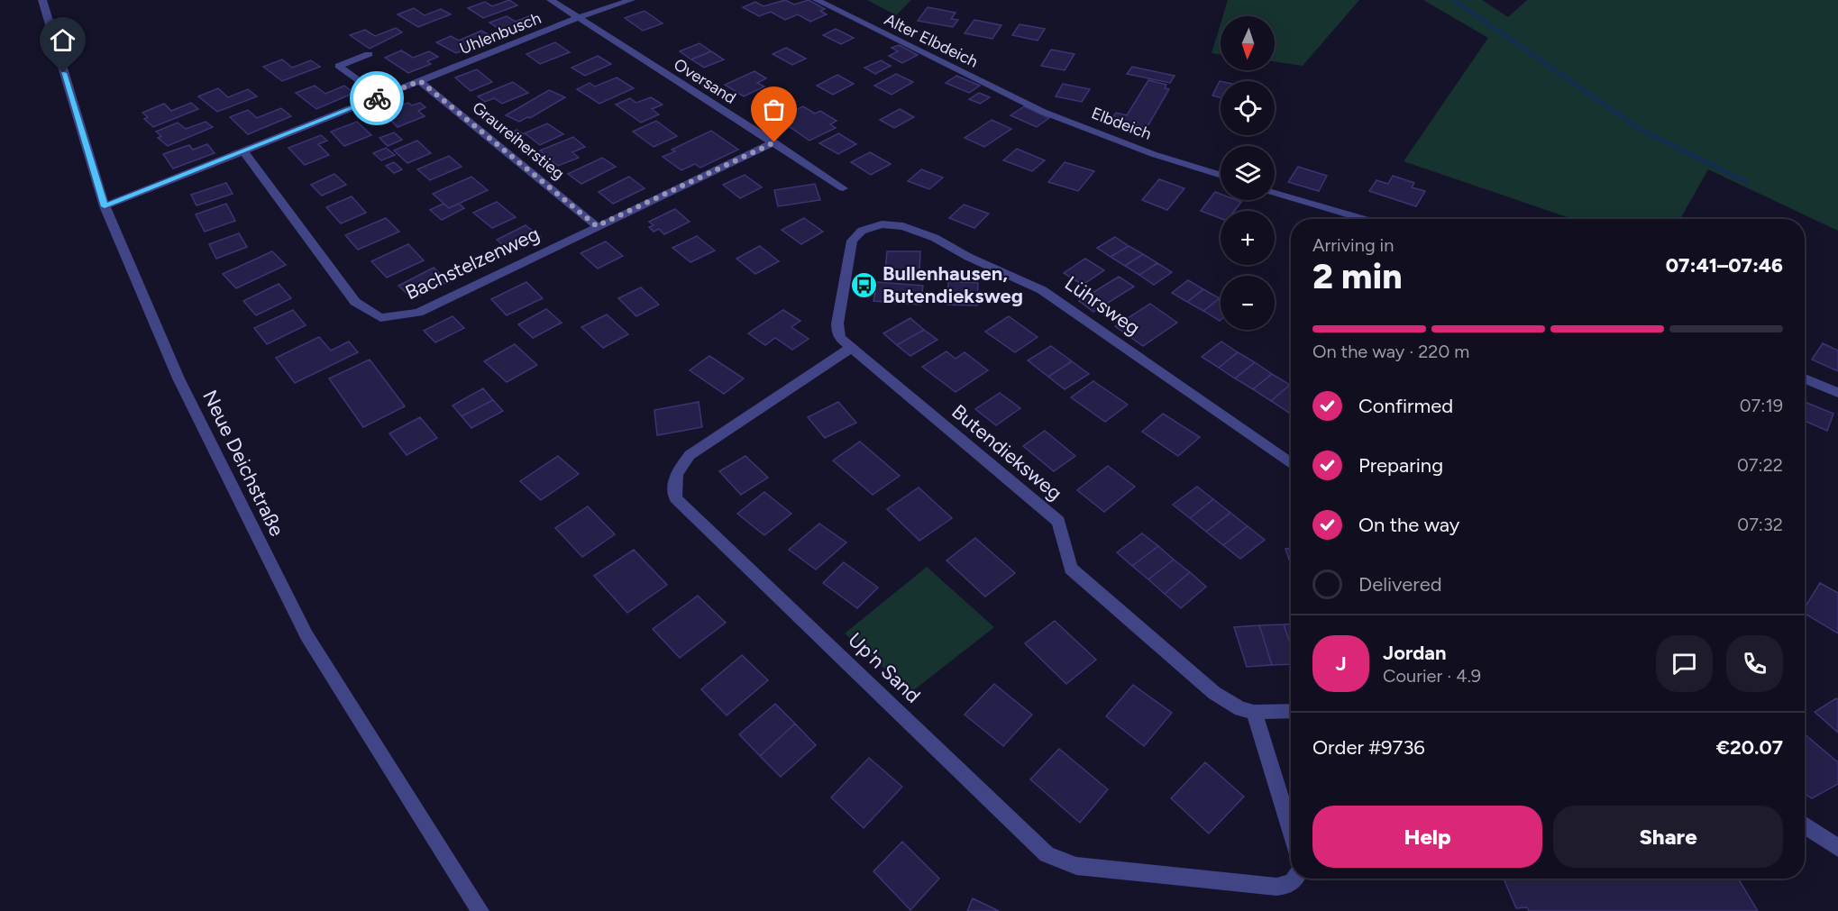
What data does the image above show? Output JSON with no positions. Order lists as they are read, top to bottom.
{
  "streets": {
    "street": [
      "Uhlenbusch",
      "Alter Elbdeich",
      "Oversand",
      "Elbdeich",
      "Graureiherstieg",
      "Bachstelzenweg",
      "Lührsweg",
      "Butendieksweg",
      "Neue Deichstraße",
      "Up'n Sand"
    ]
  },
  "crossings": [
    ["Uhlenbusch", "Oversand"],
    ["Uhlenbusch", "Graureiherstieg"],
    ["Uhlenbusch", "Bachstelzenweg"],
    ["Uhlenbusch", "Neue Deichstraße"],
    ["Alter Elbdeich", "Elbdeich"],
    ["Oversand", "Bachstelzenweg"],
    ["Graureiherstieg", "Bachstelzenweg"],
    ["Lührsweg", "Butendieksweg"],
    ["Butendieksweg", "Up'n Sand"]
  ],
  "places": {
    "bus stop": ["Bullenhausen, Butendieksweg"]
  },
  "north": "bottom",
  "page": {
    "map_buttons": ["+", "−"],
    "heading": ["2 min", "Arriving in", "07:41–07:46"],
    "panel": [
      "Jordan",
      "Courier · 4.9",
      "Order #9736",
      "€20.07"
    ],
    "bar": "On the way · 220 m",
    "list": [
      ["Confirmed", "07:19"],
      ["Preparing", "07:22"],
      ["On the way", "07:32"],
      "Delivered"
    ],
    "round": "J",
    "buttons": ["Help", "Share"]
  }
}
